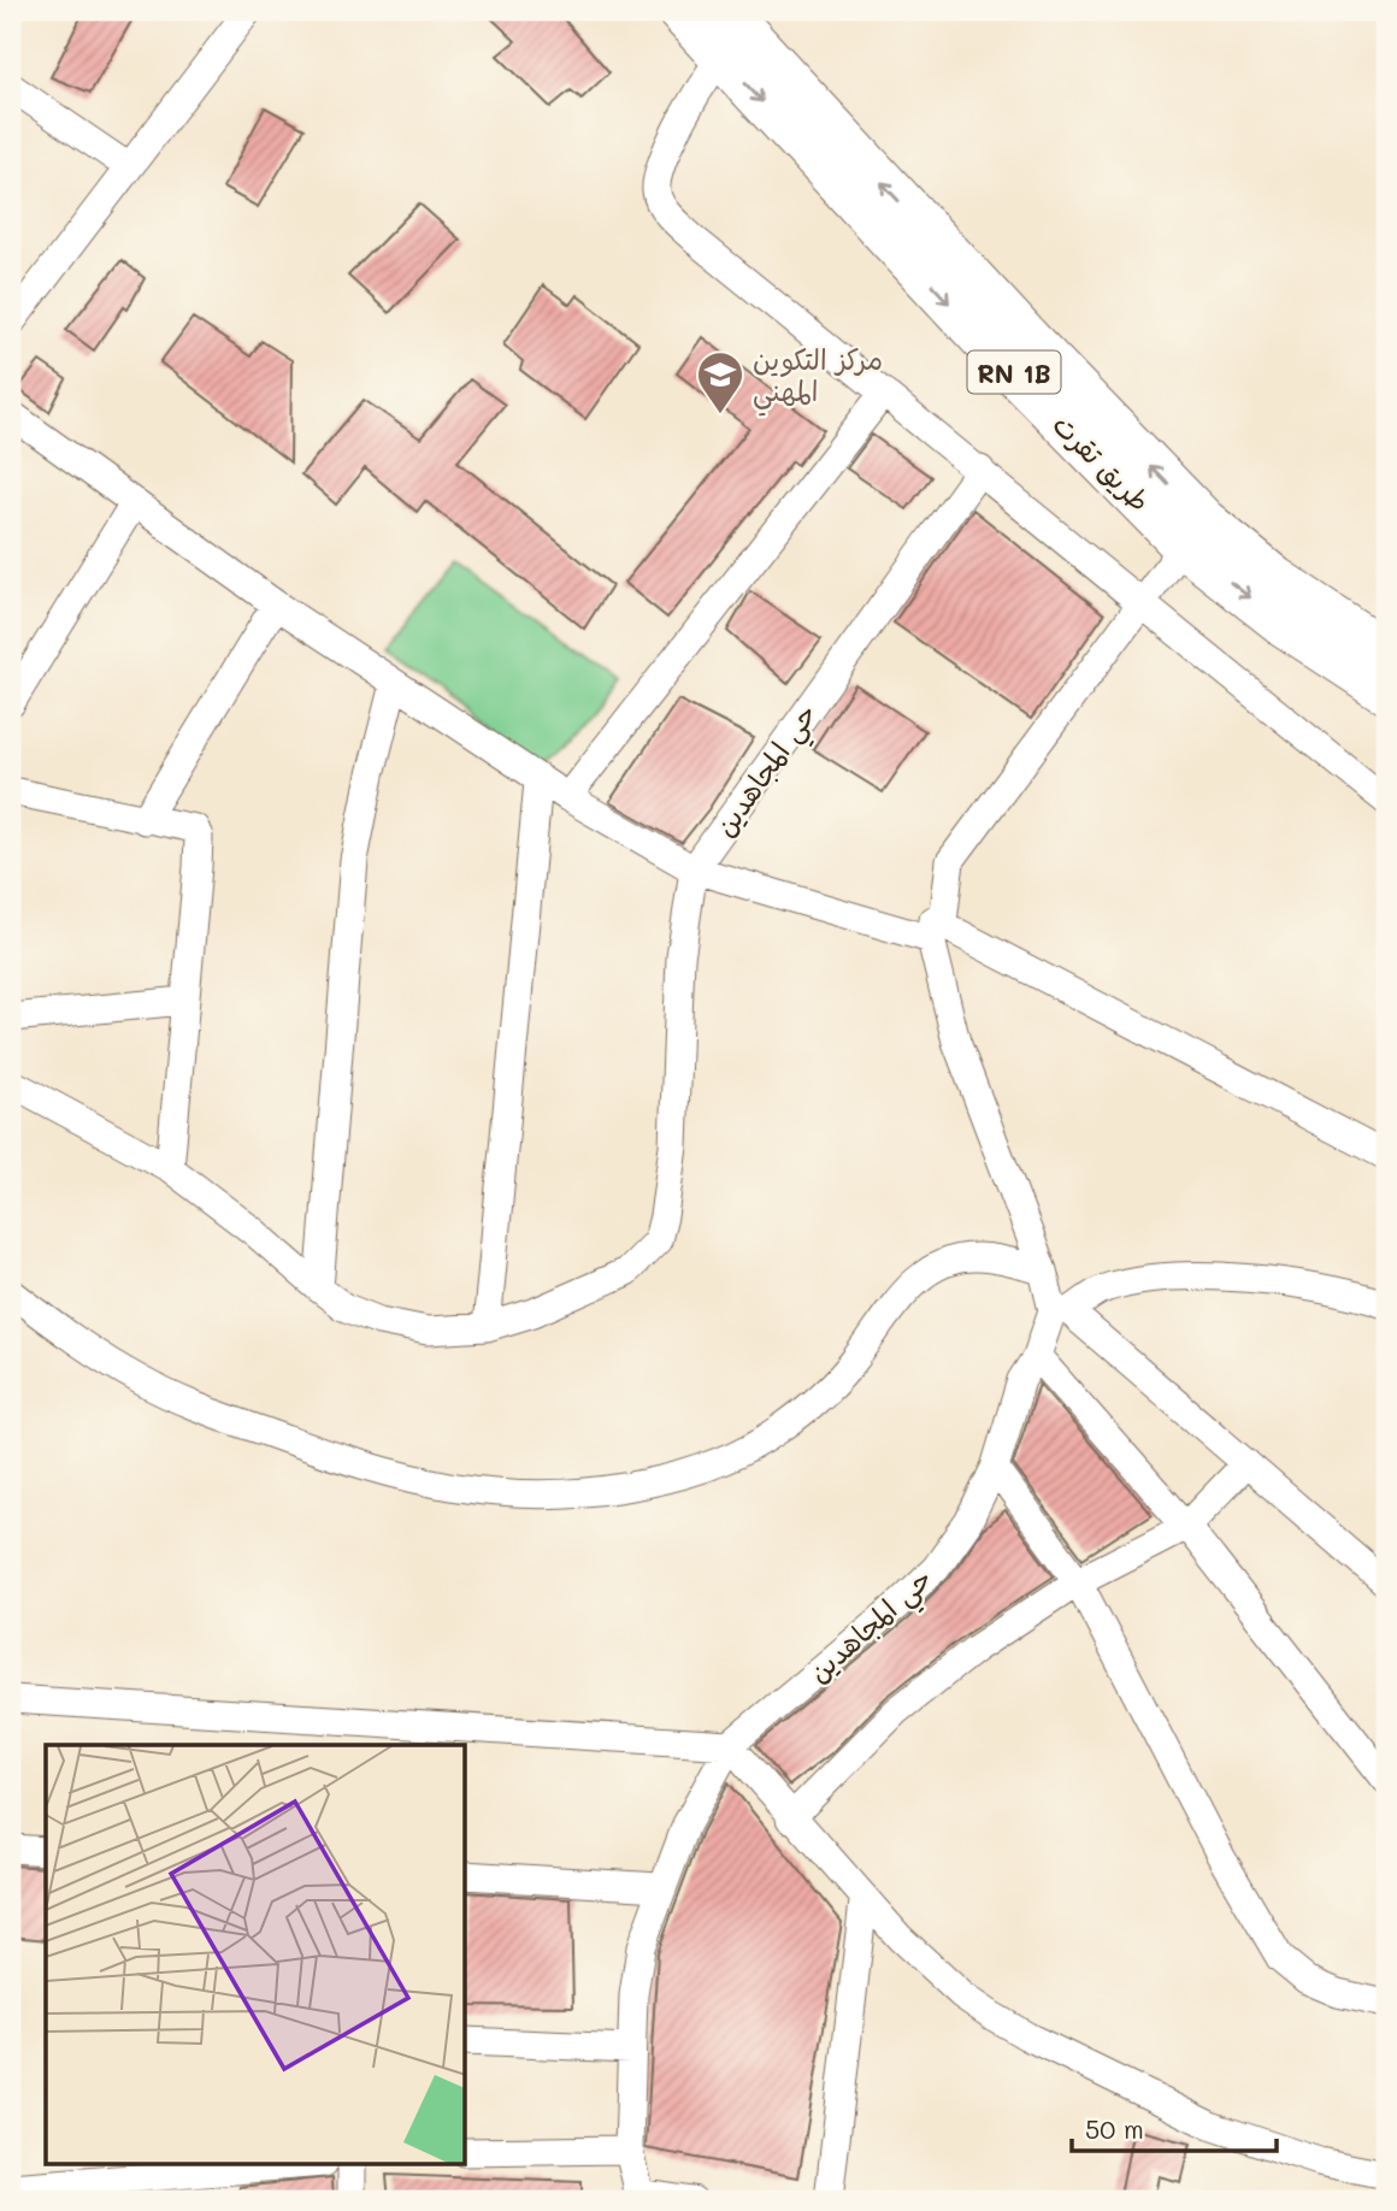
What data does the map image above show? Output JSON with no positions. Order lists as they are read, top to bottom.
{
  "streets": {
    "main road": ["RN 1B", "طريق تقرت"],
    "street": ["حي المجاهدين"]
  },
  "places": {
    "school or university": ["مركز التكوين المهني"]
  },
  "scale_bar": "50 m"
}
